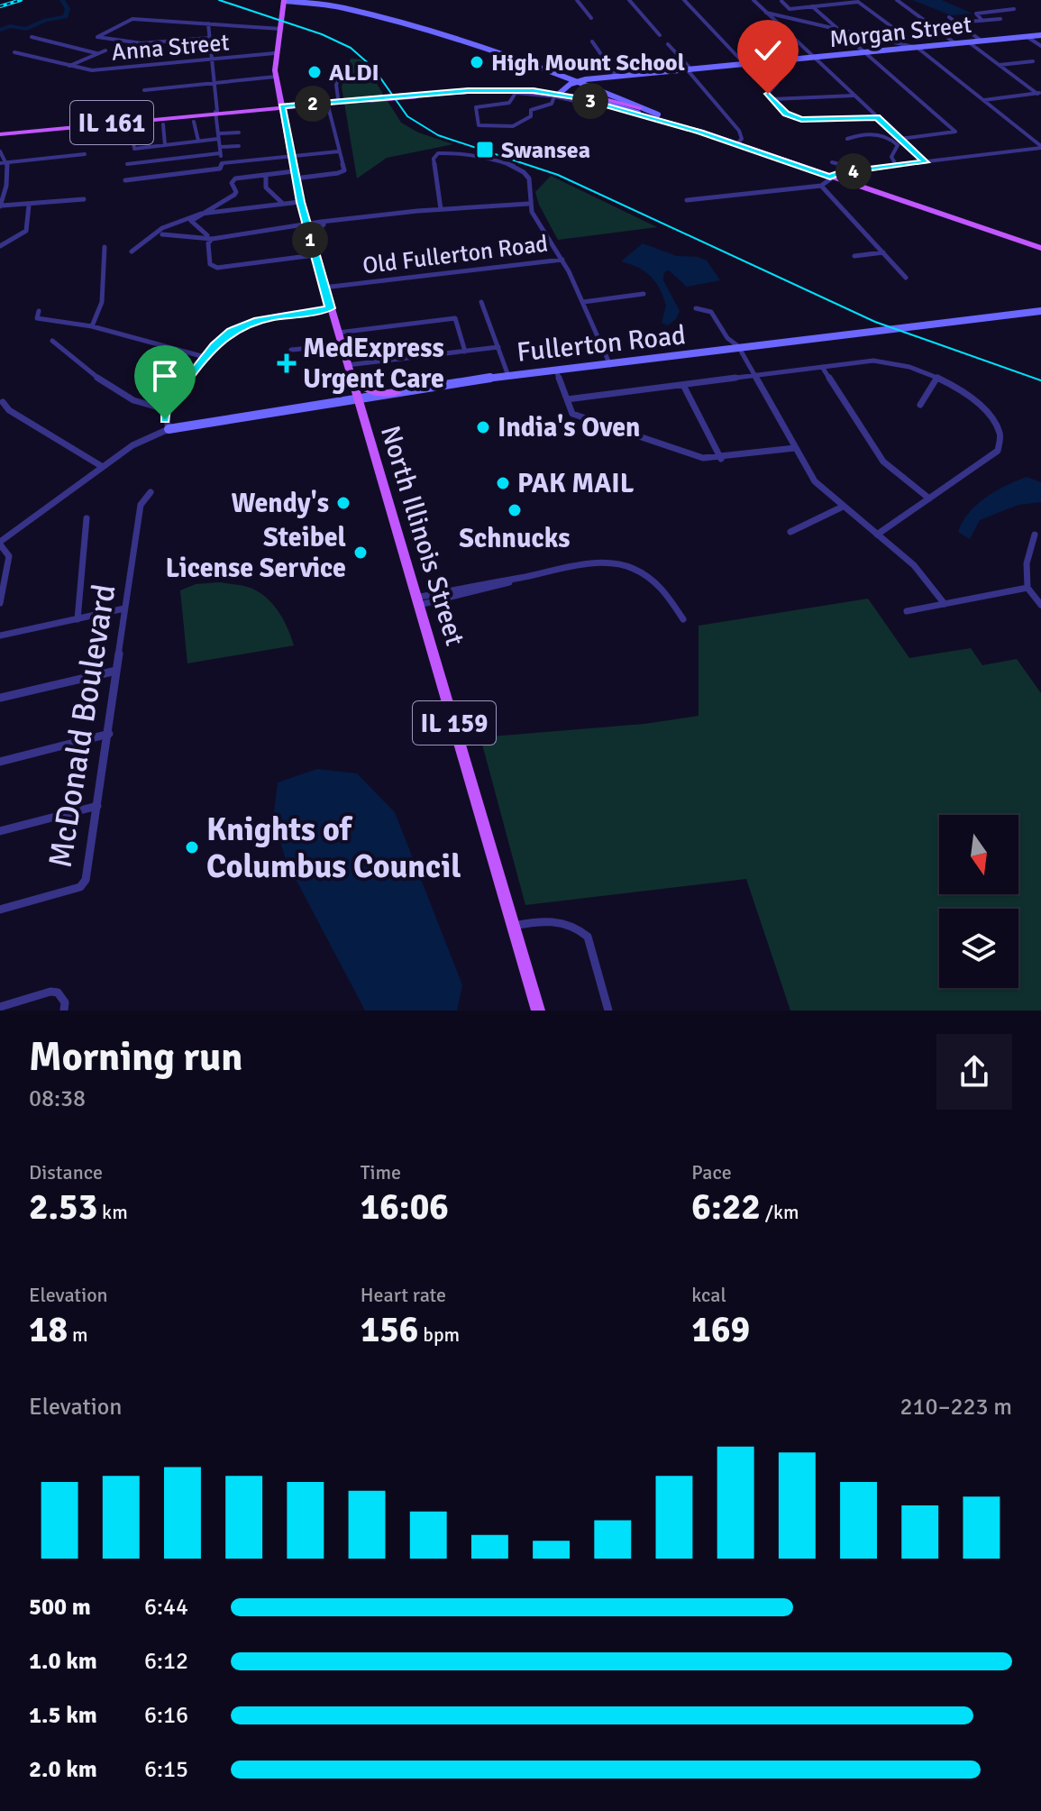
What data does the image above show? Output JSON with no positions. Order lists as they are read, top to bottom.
{
  "streets": {
    "main road": ["IL 161", "North Illinois Street", "IL 159"],
    "street": [
      "Morgan Street",
      "Anna Street",
      "Old Fullerton Road",
      "Fullerton Road",
      "McDonald Boulevard"
    ]
  },
  "crossings": [
    ["Anna Street", "North Illinois Street"],
    ["IL 161", "North Illinois Street"],
    ["Old Fullerton Road", "Fullerton Road"],
    ["Old Fullerton Road", "North Illinois Street"],
    ["Fullerton Road", "North Illinois Street"]
  ],
  "places": {
    "other": [
      "High Mount School",
      "ALDI",
      "India's Oven",
      "PAK MAIL",
      "Wendy's",
      "Schnucks",
      "Steibel License Service",
      "Knights of Columbus Council"
    ],
    "transit": ["Swansea"],
    "health": ["MedExpress Urgent Care"]
  },
  "north": "bottom",
  "page": {
    "pins": [
      "3",
      "2",
      "4",
      "1"
    ],
    "heading": ["Morning run", "08:38"],
    "stats": [
      ["Distance", "2.53 km"],
      ["Time", "16:06"],
      ["Pace", "6:22 /km"],
      ["Elevation", "18 m"],
      ["Heart rate", "156 bpm"],
      ["kcal", "169"]
    ],
    "chart": ["Elevation", "210–223 m"],
    "list": [
      {
        "name": "500 m",
        "note": "6:44"
      },
      {
        "name": "1.0 km",
        "note": "6:12"
      },
      {
        "name": "1.5 km",
        "note": "6:16"
      },
      {
        "name": "2.0 km",
        "note": "6:15"
      }
    ]
  }
}
